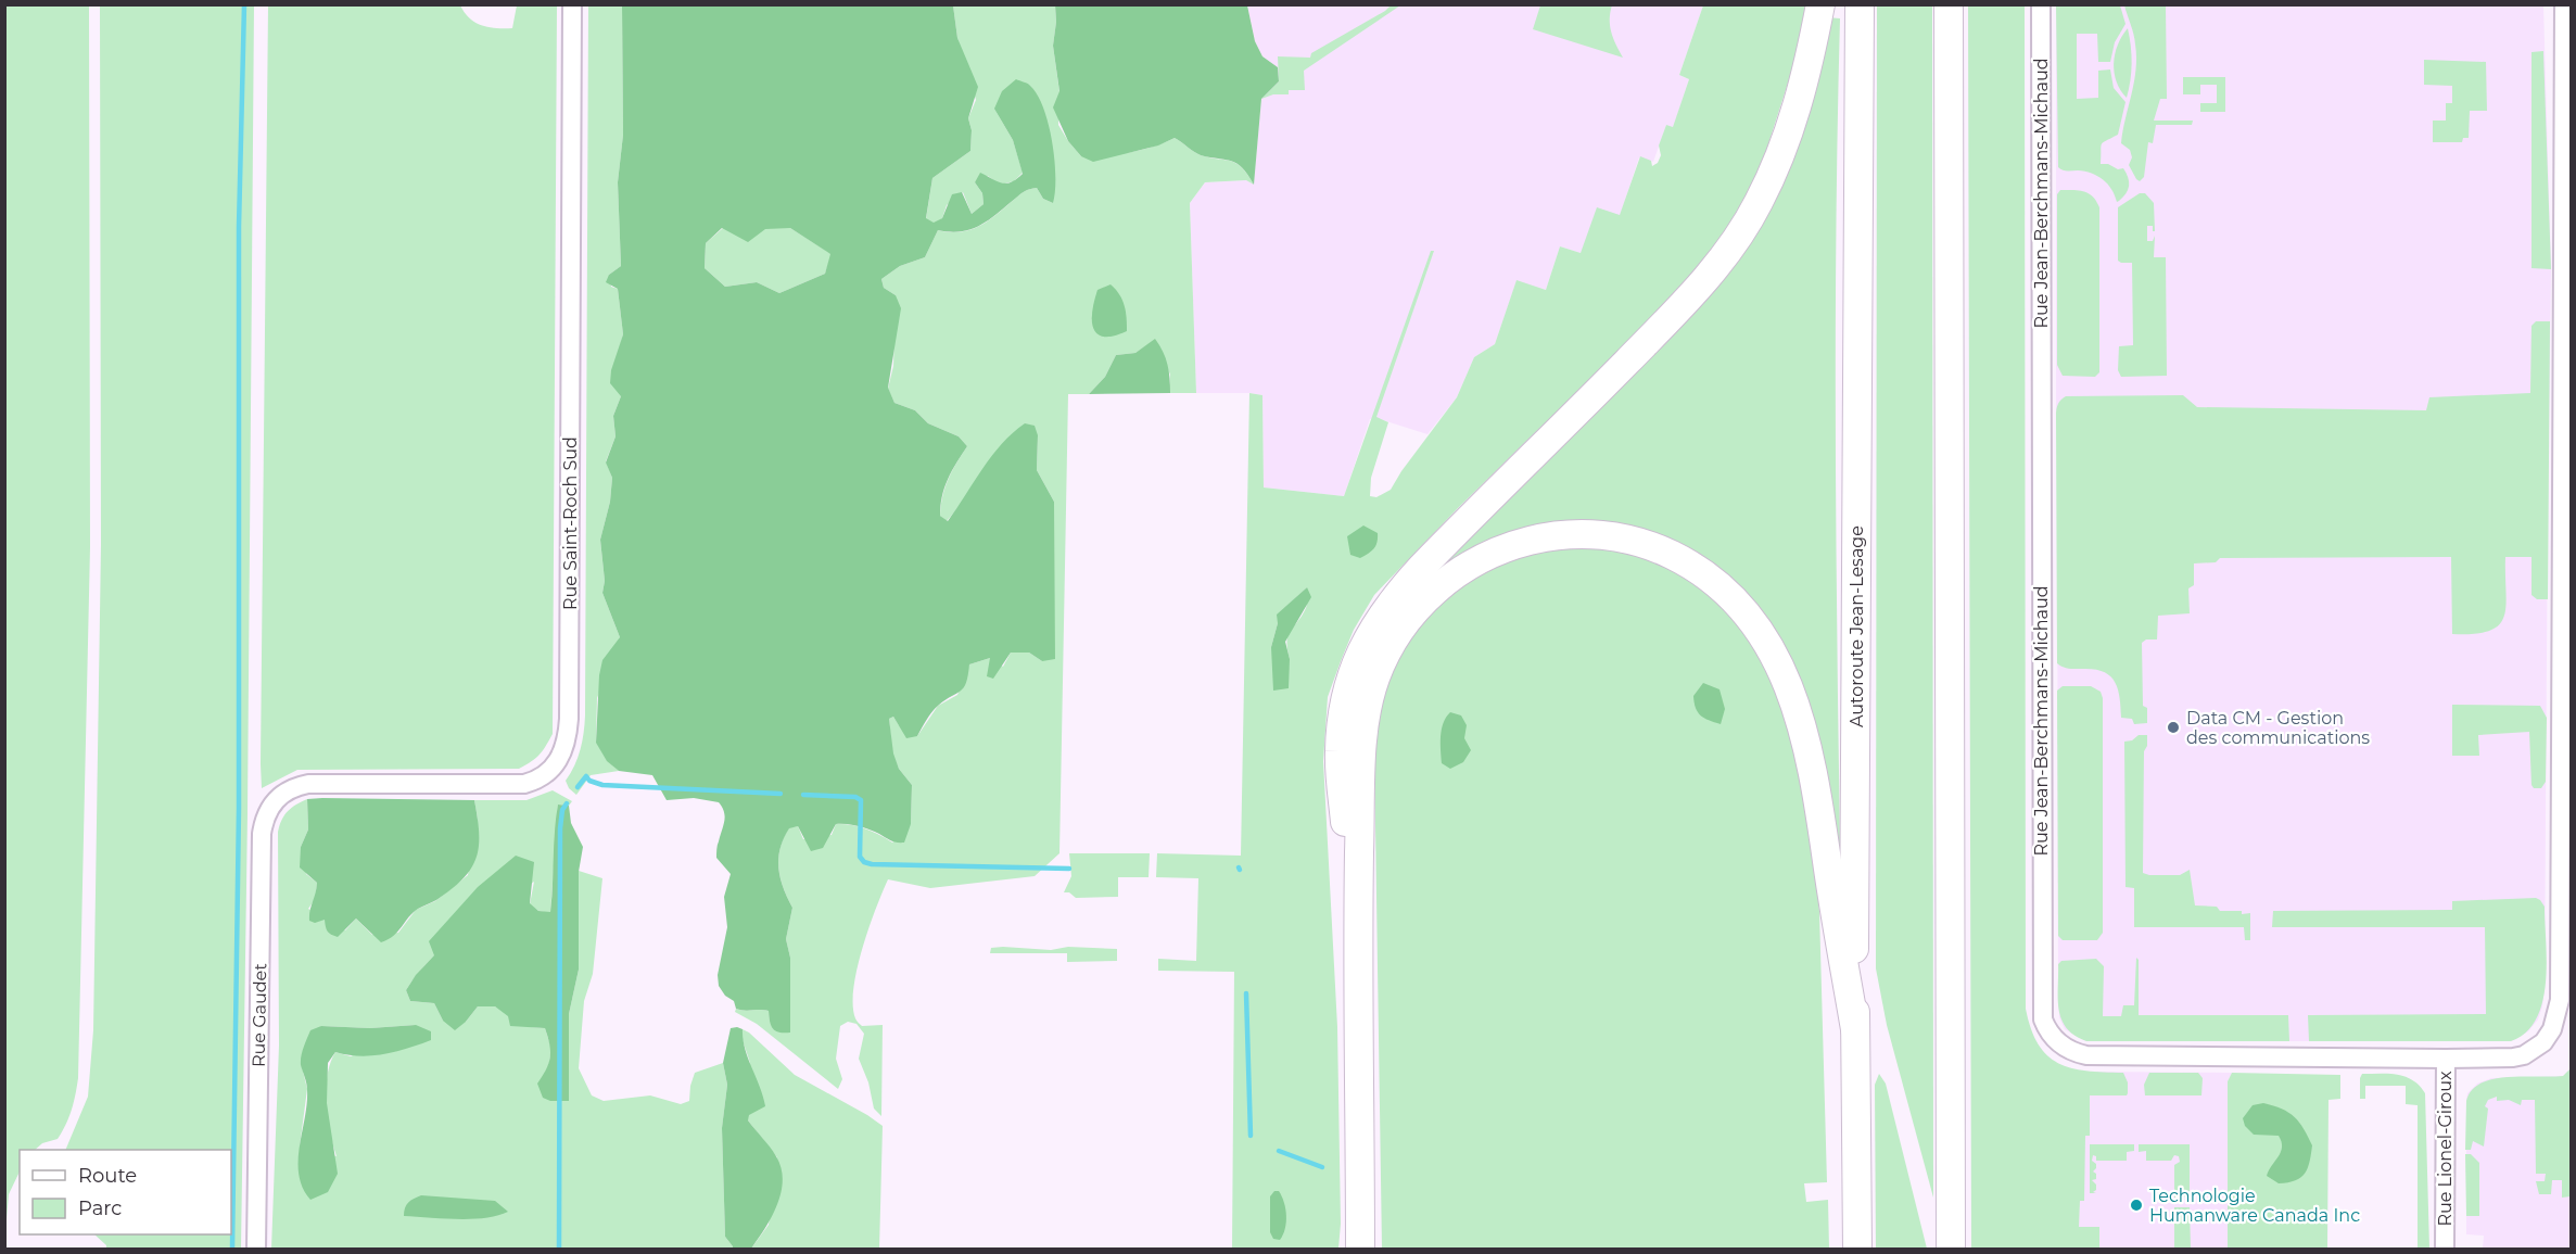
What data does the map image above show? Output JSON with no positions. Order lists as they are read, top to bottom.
{
  "streets": {
    "highway": ["Autoroute Jean-Lesage"],
    "street": [
      "Rue Jean-Berchmans-Michaud",
      "Rue Saint-Roch Sud",
      "Rue Gaudet",
      "Rue Lionel-Giroux"
    ]
  },
  "crossings": [
    ["Rue Jean-Berchmans-Michaud", "Rue Lionel-Giroux"],
    ["Rue Saint-Roch Sud", "Rue Gaudet"]
  ],
  "places": ["Data CM - Gestion des communications", "Technologie Humanware Canada Inc"],
  "legend": ["Route", "Parc"]
}
